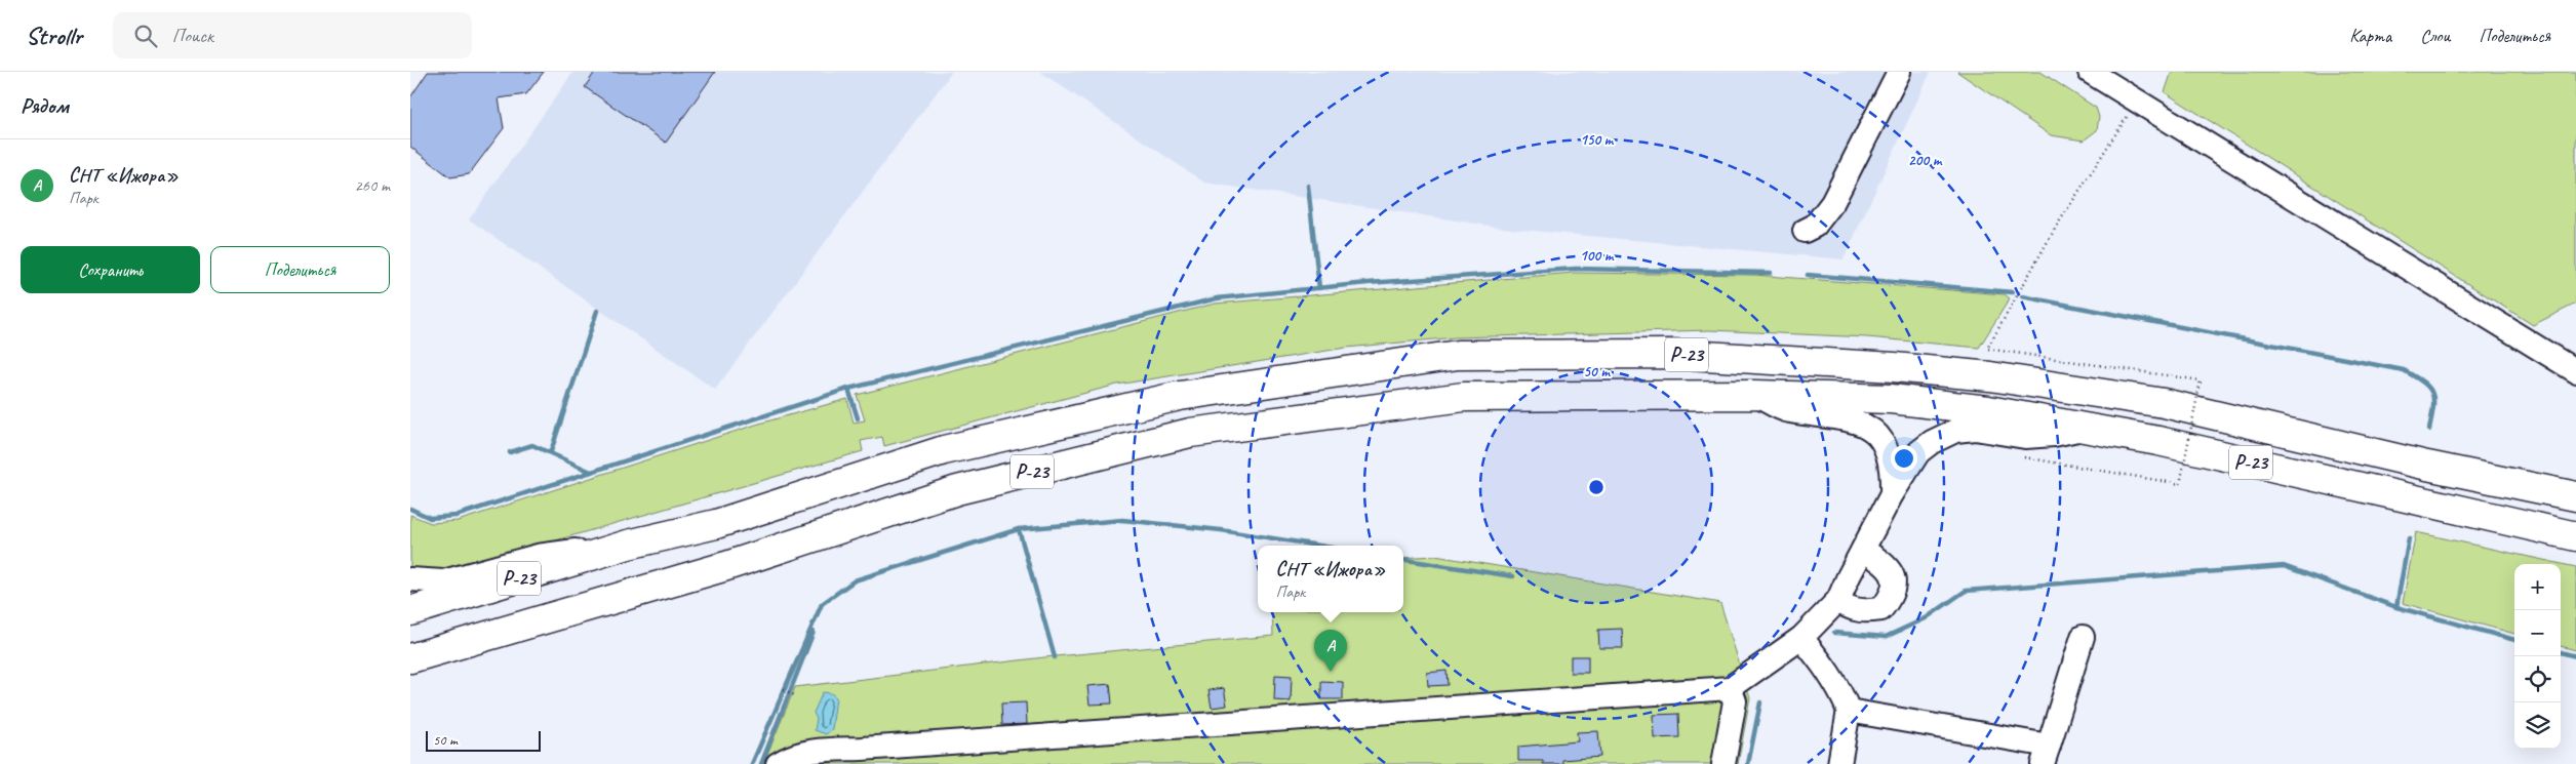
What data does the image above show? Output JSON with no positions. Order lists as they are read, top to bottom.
{
  "streets": {
    "highway": ["Р-23"]
  },
  "scale_bar": "50 m",
  "page": {
    "header": "Strollr",
    "search": "Поиск",
    "nav": ["Карта", "Слои", "Поделиться"],
    "heading": "Рядом",
    "list": [
      {
        "mark": "A",
        "name": "СНТ «Ижора»",
        "note": "Парк",
        "value": "260 m"
      }
    ],
    "buttons": ["Сохранить", "Поделиться"],
    "popup": ["СНТ «Ижора»", "Парк"],
    "map_buttons": ["+", "−"],
    "pins": "A",
    "scale": "50 m"
  },
  "rings": [
    "150 m",
    "200 m",
    "100 m",
    "50 m"
  ]
}
